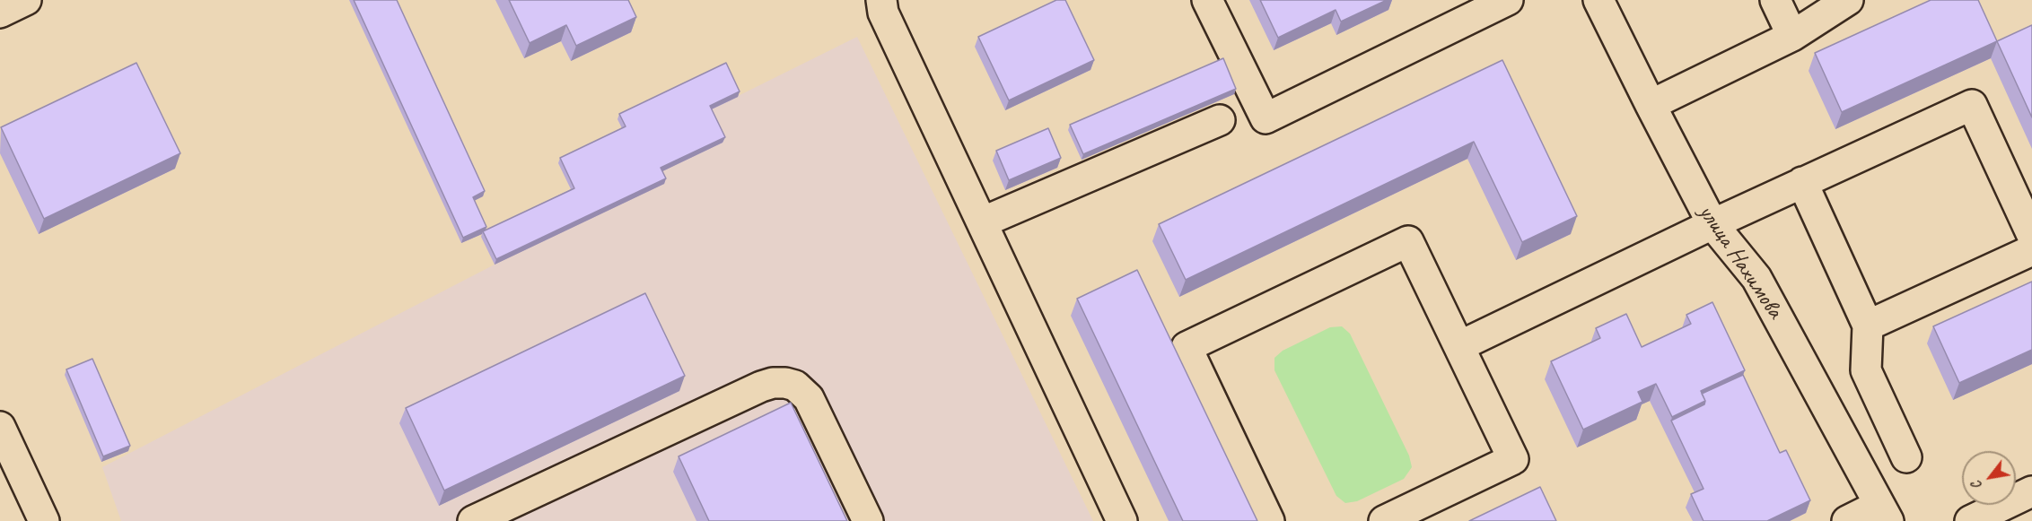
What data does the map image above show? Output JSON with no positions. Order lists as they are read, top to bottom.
{
  "streets": {
    "street": ["улица Нахимова"]
  },
  "north": "bottom left"
}
